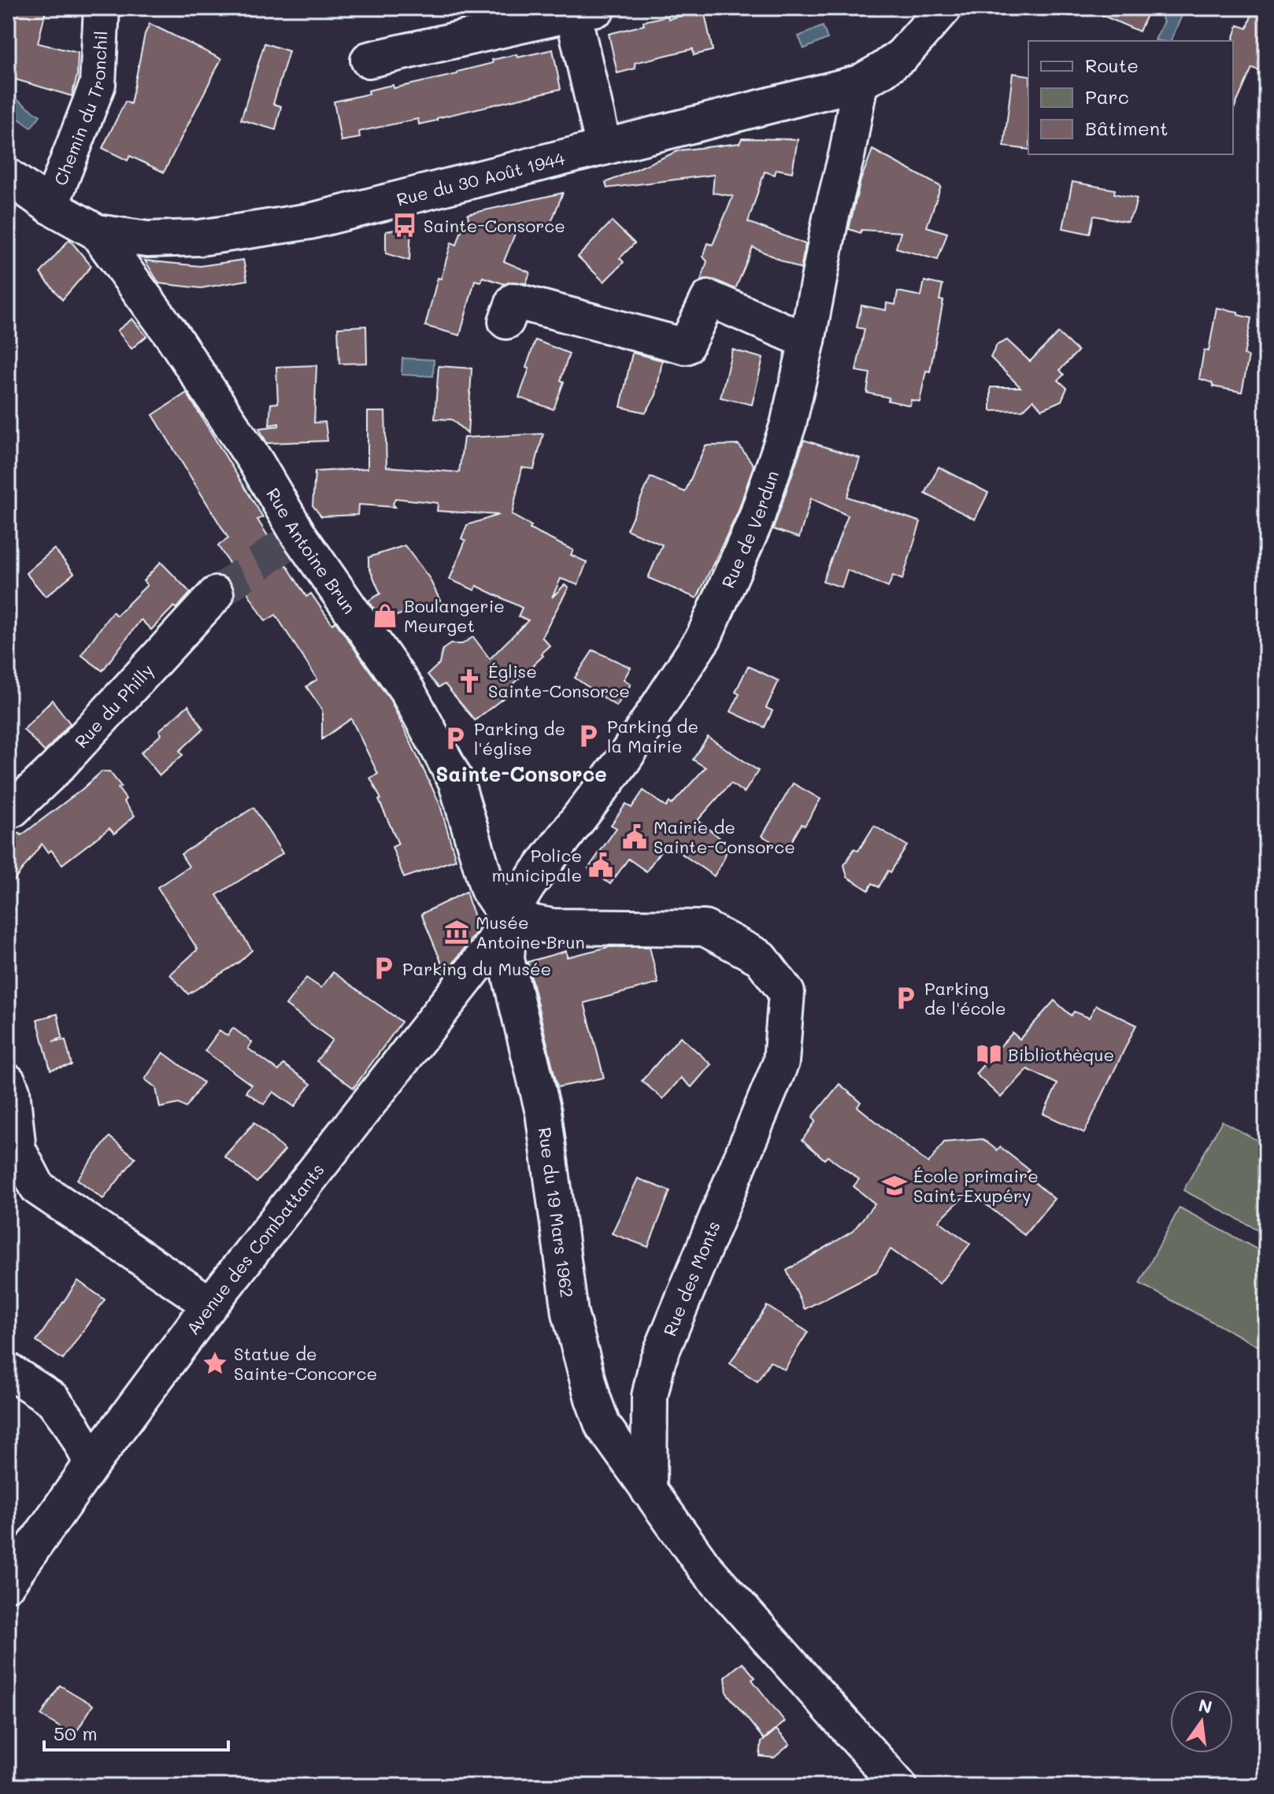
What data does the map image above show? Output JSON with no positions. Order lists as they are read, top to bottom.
{
  "streets": {
    "street": [
      "Chemin du Tronchil",
      "Rue du 30 Août 1944",
      "Rue de Verdun",
      "Rue Antoine Brun",
      "Rue du Philly",
      "Rue du 19 Mars 1962",
      "Avenue des Combattants",
      "Rue des Monts"
    ]
  },
  "crossings": [
    ["Rue du 30 Août 1944", "Rue de Verdun"],
    ["Rue du 30 Août 1944", "Rue Antoine Brun"],
    ["Rue de Verdun", "Rue Antoine Brun"],
    ["Rue de Verdun", "Rue du 19 Mars 1962"],
    ["Rue de Verdun", "Avenue des Combattants"],
    ["Rue de Verdun", "Rue des Monts"],
    ["Rue Antoine Brun", "Rue du 19 Mars 1962"],
    ["Rue Antoine Brun", "Avenue des Combattants"],
    ["Rue Antoine Brun", "Rue des Monts"],
    ["Rue du 19 Mars 1962", "Avenue des Combattants"],
    ["Rue du 19 Mars 1962", "Rue des Monts"],
    ["Avenue des Combattants", "Rue des Monts"]
  ],
  "districts": ["Sainte-Consorce"],
  "places": {
    "bus stop": ["Sainte-Consorce"],
    "shop": ["Boulangerie Meurget"],
    "church": ["Église Sainte-Consorce"],
    "parking": [
      "Parking de la Mairie",
      "Parking de l'église",
      "Parking du Musée",
      "Parking de l'école"
    ],
    "public building": ["Mairie de Sainte-Consorce", "Police municipale"],
    "museum": ["Musée Antoine Brun"],
    "library": ["Bibliothèque"],
    "school or university": ["École primaire Saint-Exupéry"],
    "place": ["Statue de Sainte-Concorce"]
  },
  "legend": ["Route", "Parc", "Bâtiment"],
  "scale_bar": "50 m",
  "north": "top"
}
